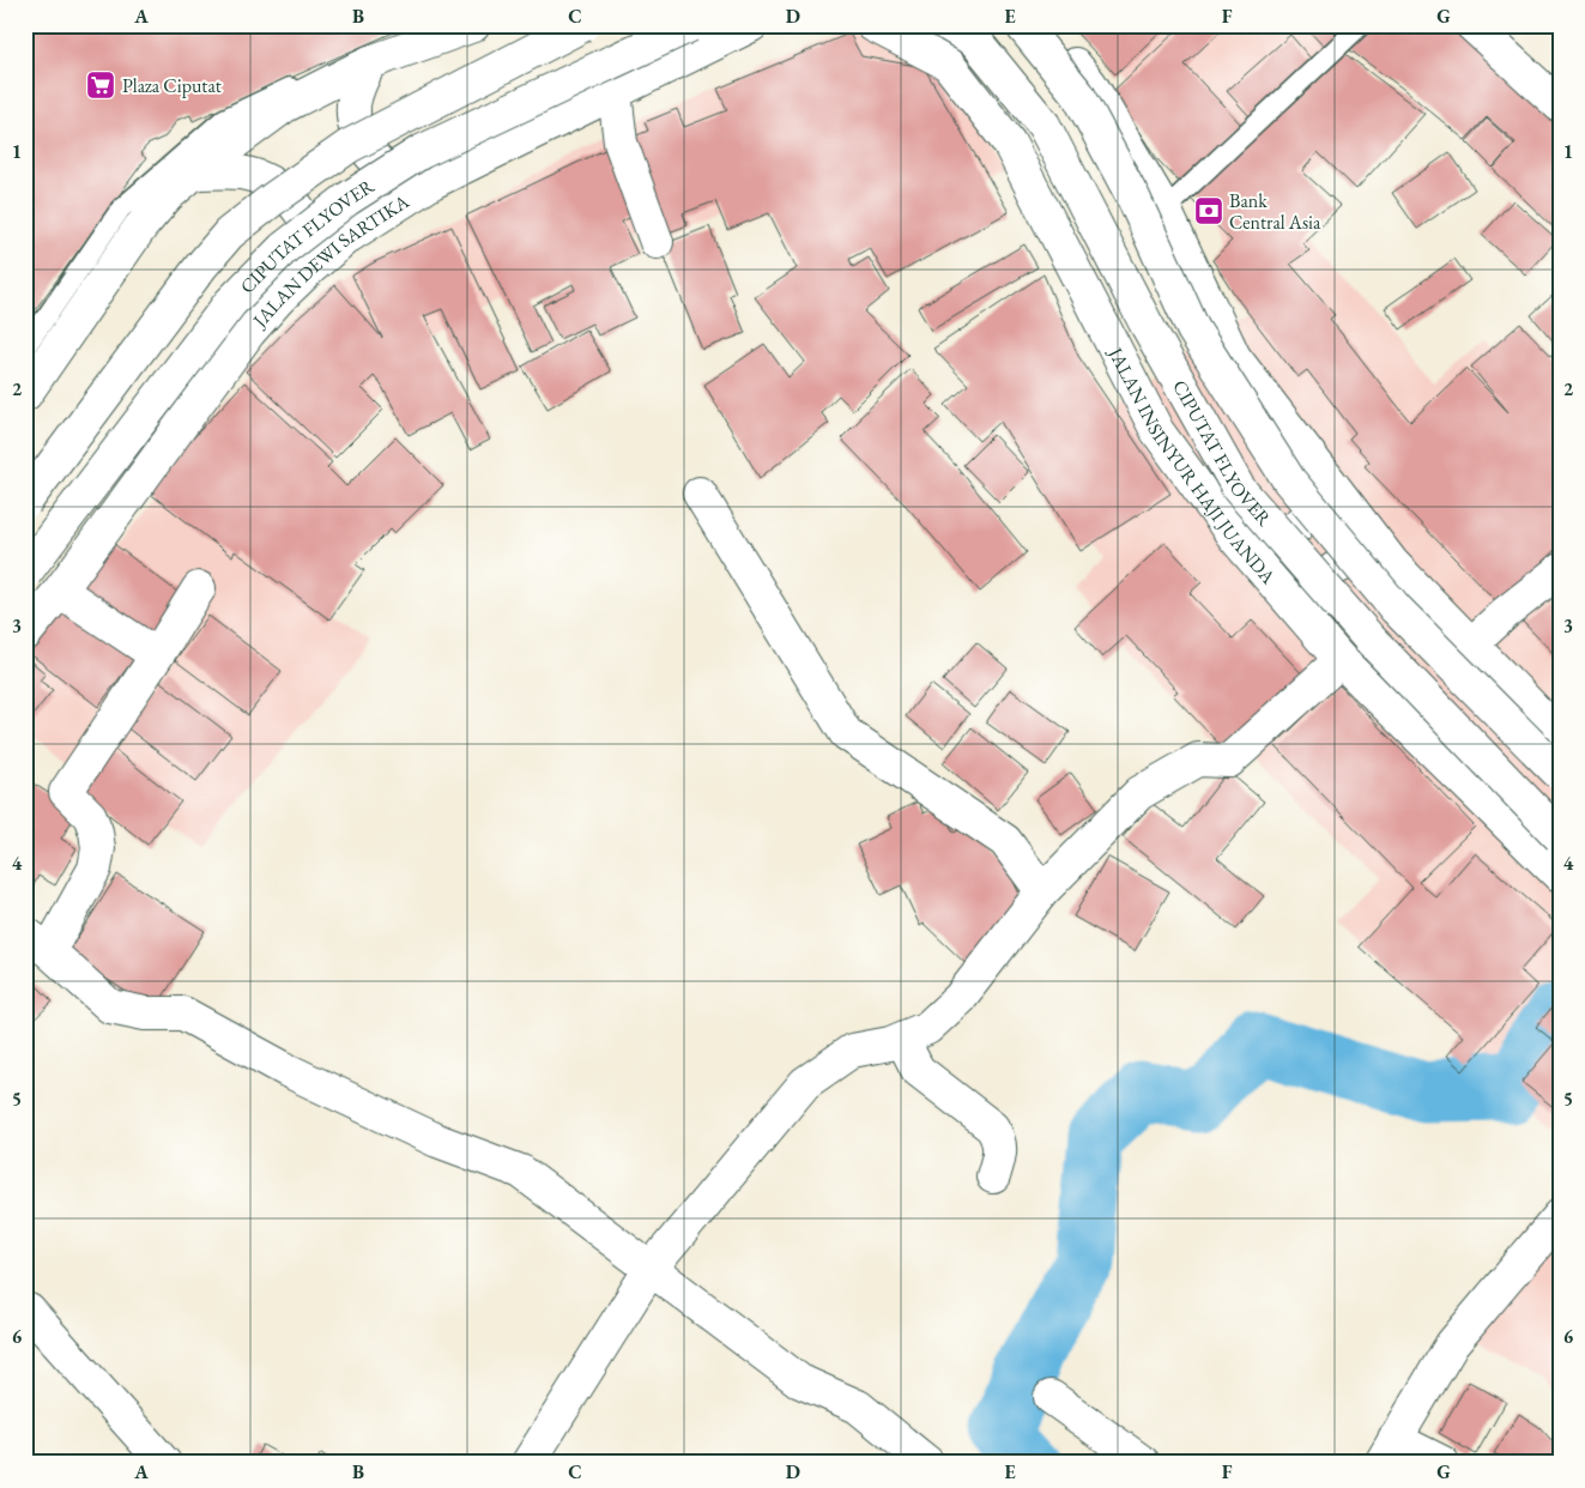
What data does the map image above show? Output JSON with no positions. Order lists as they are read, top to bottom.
{
  "streets": {
    "main road": ["CIPUTAT FLYOVER", "JALAN DEWI SARTIKA", "JALAN INSINYUR HAJI JUANDA"]
  },
  "places": {
    "supermarket": ["Plaza Ciputat"],
    "bank": ["Bank Central Asia"]
  },
  "grid": {
    "columns": [
      "A",
      "B",
      "C",
      "D",
      "E",
      "F",
      "G"
    ],
    "rows": [
      "1",
      "2",
      "3",
      "4",
      "5",
      "6"
    ]
  }
}
